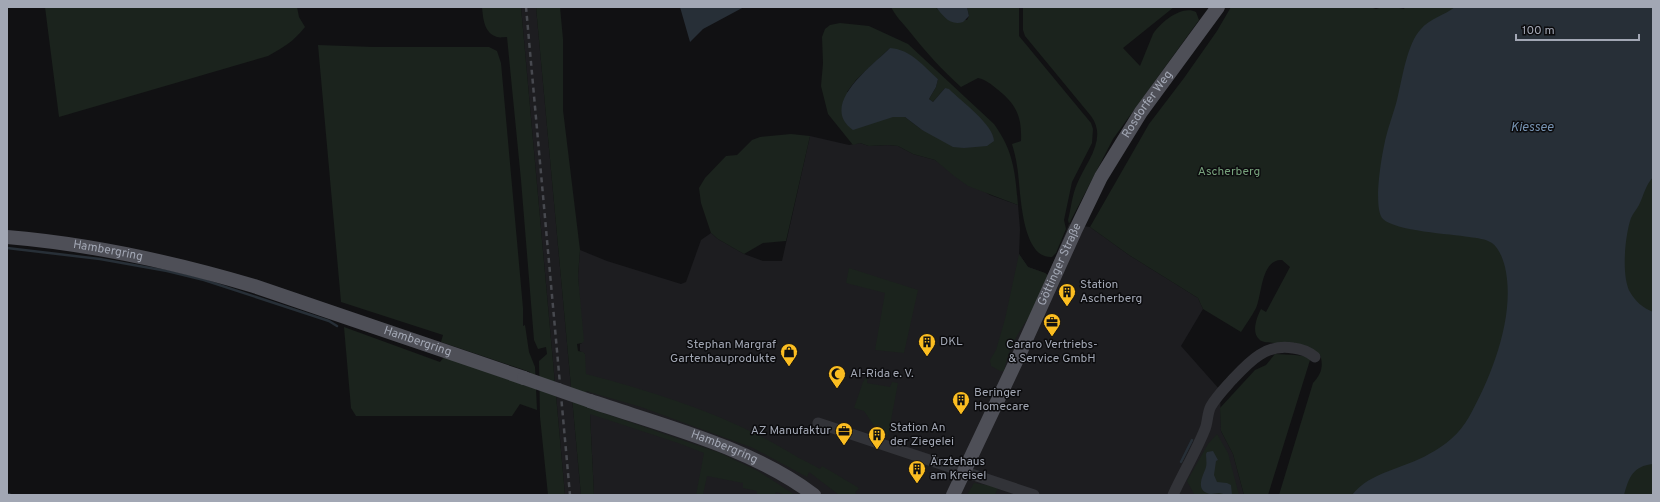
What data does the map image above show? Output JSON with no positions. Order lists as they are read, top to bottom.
{
  "streets": {
    "main road": ["Rosdorfer Weg", "Hambergring", "Göttinger Straße"]
  },
  "crossings": [
    ["Rosdorfer Weg", "Göttinger Straße"]
  ],
  "water": ["Kiessee"],
  "parks": ["Ascherberg"],
  "places": {
    "building": [
      "Station Ascherberg",
      "DKL",
      "Beringer Homecare",
      "Station An der Ziegelei",
      "Ärztehaus am Kreisel"
    ],
    "office": ["Cararo Vertriebs- & Service GmbH", "AZ Manufaktur"],
    "shop": ["Stephan Margraf Gartenbauprodukte"],
    "mosque": ["Al-Rida e. V."]
  },
  "scale_bar": "100 m"
}
